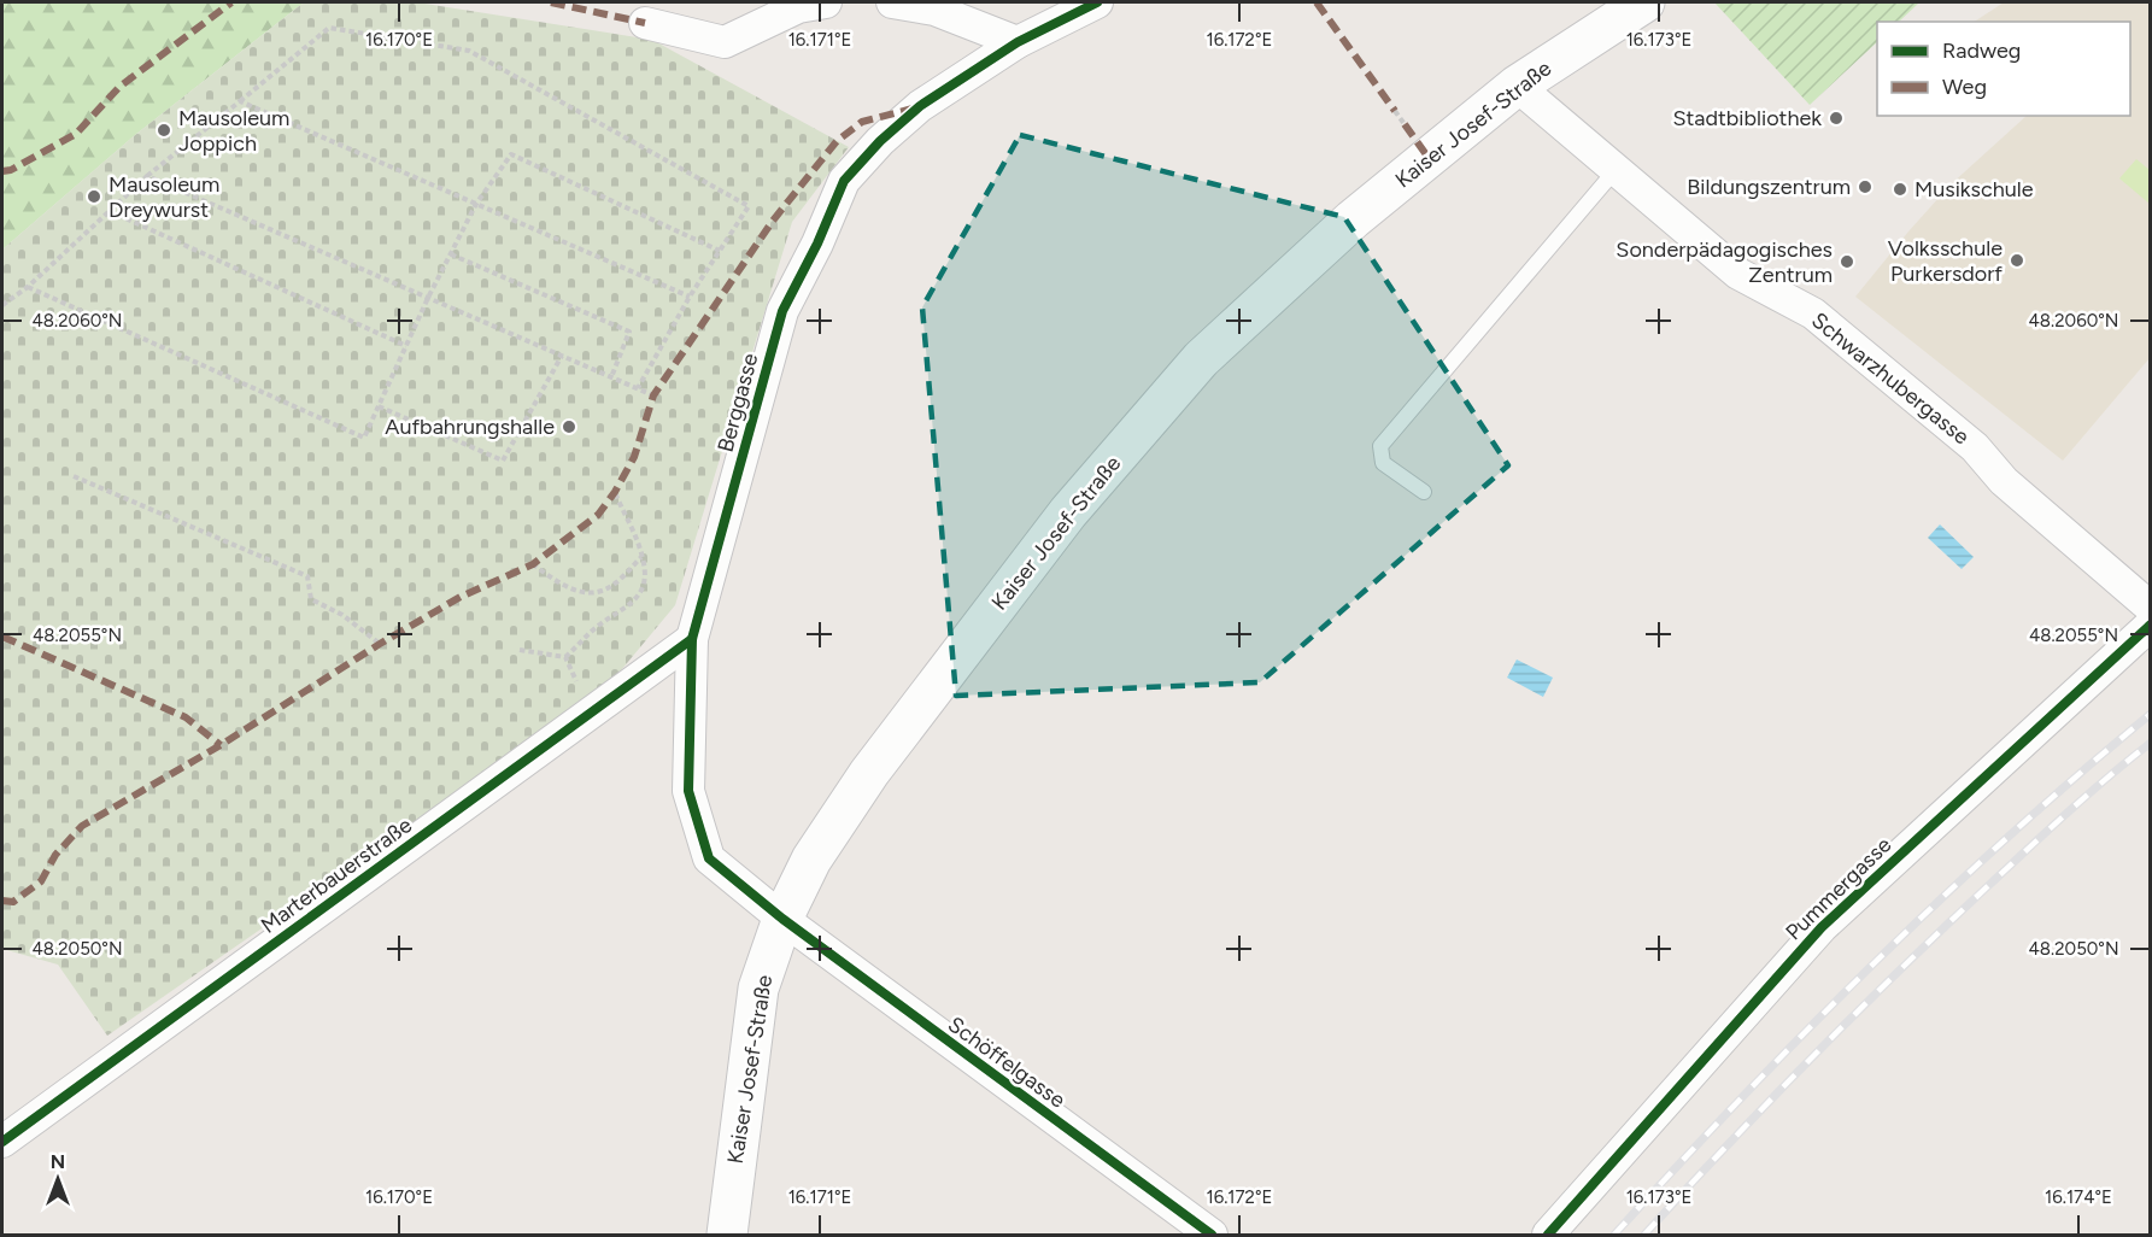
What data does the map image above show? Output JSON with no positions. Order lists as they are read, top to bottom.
{
  "streets": {
    "main road": ["Kaiser Josef-Straße"],
    "street": [
      "Schwarzhubergasse",
      "Berggasse",
      "Marterbauerstraße",
      "Pummergasse",
      "Schöffelgasse"
    ]
  },
  "crossings": [
    ["Kaiser Josef-Straße", "Schwarzhubergasse"],
    ["Kaiser Josef-Straße", "Berggasse"],
    ["Kaiser Josef-Straße", "Schöffelgasse"],
    ["Berggasse", "Marterbauerstraße"],
    ["Berggasse", "Schöffelgasse"]
  ],
  "places": [
    "Stadtbibliothek",
    "Mausoleum Joppich",
    "Bildungszentrum",
    "Musikschule",
    "Mausoleum Dreywurst",
    "Volksschule Purkersdorf",
    "Sonderpädagogisches Zentrum",
    "Aufbahrungshalle"
  ],
  "legend": ["Radweg", "Weg"],
  "north": "top",
  "coordinates": [
    "16.170°E",
    "16.171°E",
    "16.172°E",
    "16.173°E",
    "48.2060°N",
    "48.2055°N",
    "48.2050°N",
    "16.174°E"
  ]
}
